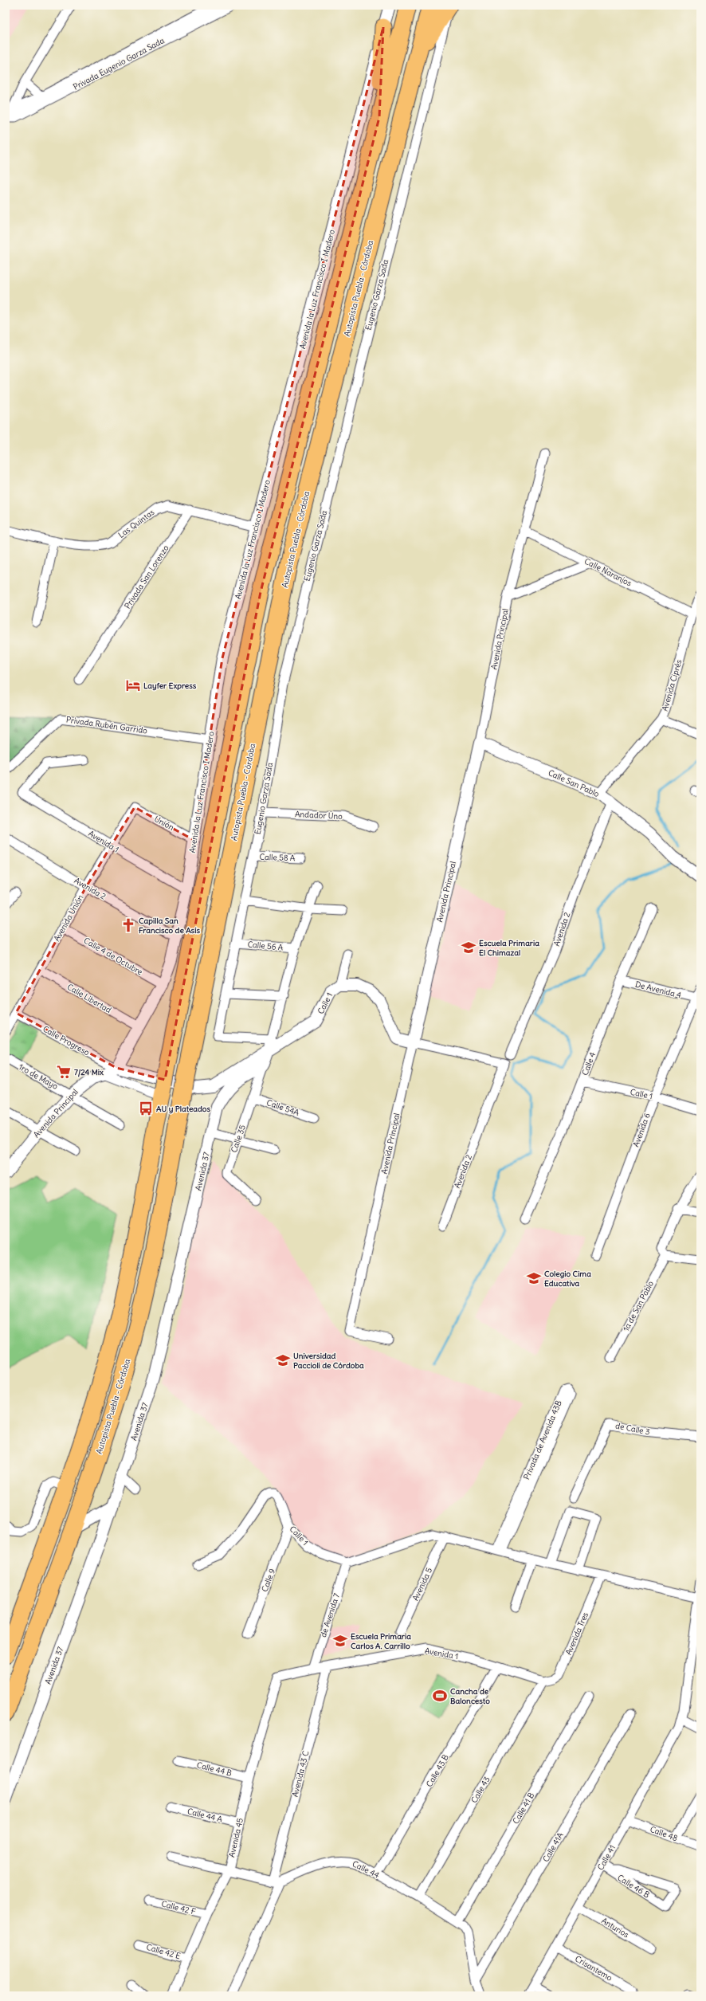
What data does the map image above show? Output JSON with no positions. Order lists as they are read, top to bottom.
{
  "streets": {
    "highway": ["Autopista Puebla - Córdoba"],
    "street": [
      "Privada Eugenio Garza Sada",
      "Avenida la Luz Francisco I Madero",
      "Eugenio Garza Sada",
      "Las Quintas",
      "Calle Naranjos",
      "Privada San Lorenzo",
      "Avenida Principal",
      "Avenida Ciprés",
      "Privada Rubén Garrido",
      "Calle San Pablo",
      "Andador Uno",
      "Unión",
      "Avenida 1",
      "Calle 58 A",
      "Avenida 2",
      "Avenida Unión",
      "Calle 56 A",
      "Calle 4 de Octubre",
      "De Avenida 4",
      "Calle Libertad",
      "Calle 1",
      "Calle Progreso",
      "Calle 4",
      "1ro de Mayo",
      "Calle 54A",
      "Avenida 6",
      "Calle 35",
      "Avenida 37",
      "1a de San Pablo",
      "de Calle 3",
      "Privada de Avenida 43B",
      "Calle 9",
      "Avenida 5",
      "de Avenida 7",
      "Avenida Tres",
      "Calle 44 B",
      "Calle 43 B",
      "Avenida 43 C",
      "Calle 43",
      "Calle 41 B",
      "Calle 44 A",
      "Calle 48",
      "Avenida 45",
      "Calle 41A",
      "Calle 41",
      "Calle 44",
      "Calle 46 B",
      "Calle 42 F",
      "Anturios",
      "Calle 42 E",
      "Crisantemo"
    ]
  },
  "crossings": [
    ["Avenida la Luz Francisco I Madero", "Las Quintas"],
    ["Avenida la Luz Francisco I Madero", "Avenida Principal"],
    ["Avenida la Luz Francisco I Madero", "Privada Rubén Garrido"],
    ["Avenida la Luz Francisco I Madero", "Unión"],
    ["Avenida la Luz Francisco I Madero", "Avenida 1"],
    ["Avenida la Luz Francisco I Madero", "Avenida 2"],
    ["Avenida la Luz Francisco I Madero", "Calle 4 de Octubre"],
    ["Avenida la Luz Francisco I Madero", "Calle Libertad"],
    ["Avenida la Luz Francisco I Madero", "Calle 1"],
    ["Avenida la Luz Francisco I Madero", "Calle Progreso"],
    ["Eugenio Garza Sada", "Andador Uno"],
    ["Eugenio Garza Sada", "Calle 58 A"],
    ["Eugenio Garza Sada", "Calle 56 A"],
    ["Las Quintas", "Privada San Lorenzo"],
    ["Calle Naranjos", "Avenida Principal"],
    ["Calle Naranjos", "Avenida Ciprés"],
    ["Avenida Principal", "Calle San Pablo"],
    ["Avenida Principal", "Calle 1"],
    ["Avenida Principal", "Calle Progreso"],
    ["Avenida Principal", "1ro de Mayo"],
    ["Avenida Ciprés", "Calle San Pablo"],
    ["Calle San Pablo", "Avenida 2"],
    ["Unión", "Avenida Unión"],
    ["Avenida 1", "Avenida Unión"],
    ["Avenida 1", "de Avenida 7"],
    ["Avenida 1", "Avenida Tres"],
    ["Avenida 1", "Calle 43 B"],
    ["Avenida 1", "Avenida 43 C"],
    ["Avenida 1", "Calle 43"],
    ["Avenida 1", "Avenida 45"],
    ["Avenida 2", "Avenida Unión"],
    ["Avenida 2", "Calle 1"],
    ["Avenida Unión", "Calle 4 de Octubre"],
    ["Avenida Unión", "Calle Libertad"],
    ["Avenida Unión", "Calle Progreso"],
    ["De Avenida 4", "Calle 4"],
    ["De Avenida 4", "Avenida 6"],
    ["Calle 1", "Calle Progreso"],
    ["Calle 1", "Calle 4"],
    ["Calle 1", "Avenida 6"],
    ["Calle 1", "Calle 9"],
    ["Calle 1", "de Avenida 7"],
    ["Calle 54A", "Calle 35"],
    ["Calle 35", "Avenida 37"],
    ["Avenida Tres", "Calle 43"],
    ["Calle 44 B", "Avenida 45"],
    ["Calle 43 B", "Calle 44"],
    ["Avenida 43 C", "Calle 44"],
    ["Calle 43", "Calle 44"],
    ["Calle 41 B", "Calle 44"],
    ["Calle 44 A", "Avenida 45"],
    ["Calle 48", "Calle 41"],
    ["Avenida 45", "Calle 42 F"],
    ["Avenida 45", "Calle 42 E"],
    ["Calle 41A", "Calle 44"],
    ["Calle 41", "Calle 46 B"],
    ["Calle 41", "Anturios"],
    ["Calle 41", "Crisantemo"]
  ],
  "places": {
    "hotel": ["Layfer Express"],
    "church": ["Capilla San Francisco de Asís"],
    "school or university": [
      "Escuela Primaria El Chimazal",
      "Colegio Cima Educativa",
      "Universidad Paccioli de Córdoba",
      "Escuela Primaria Carlos A. Carrillo"
    ],
    "supermarket": ["7/24 Mix"],
    "bus stop": ["AU y Plateados"],
    "sports": ["Cancha de Baloncesto"]
  }
}
